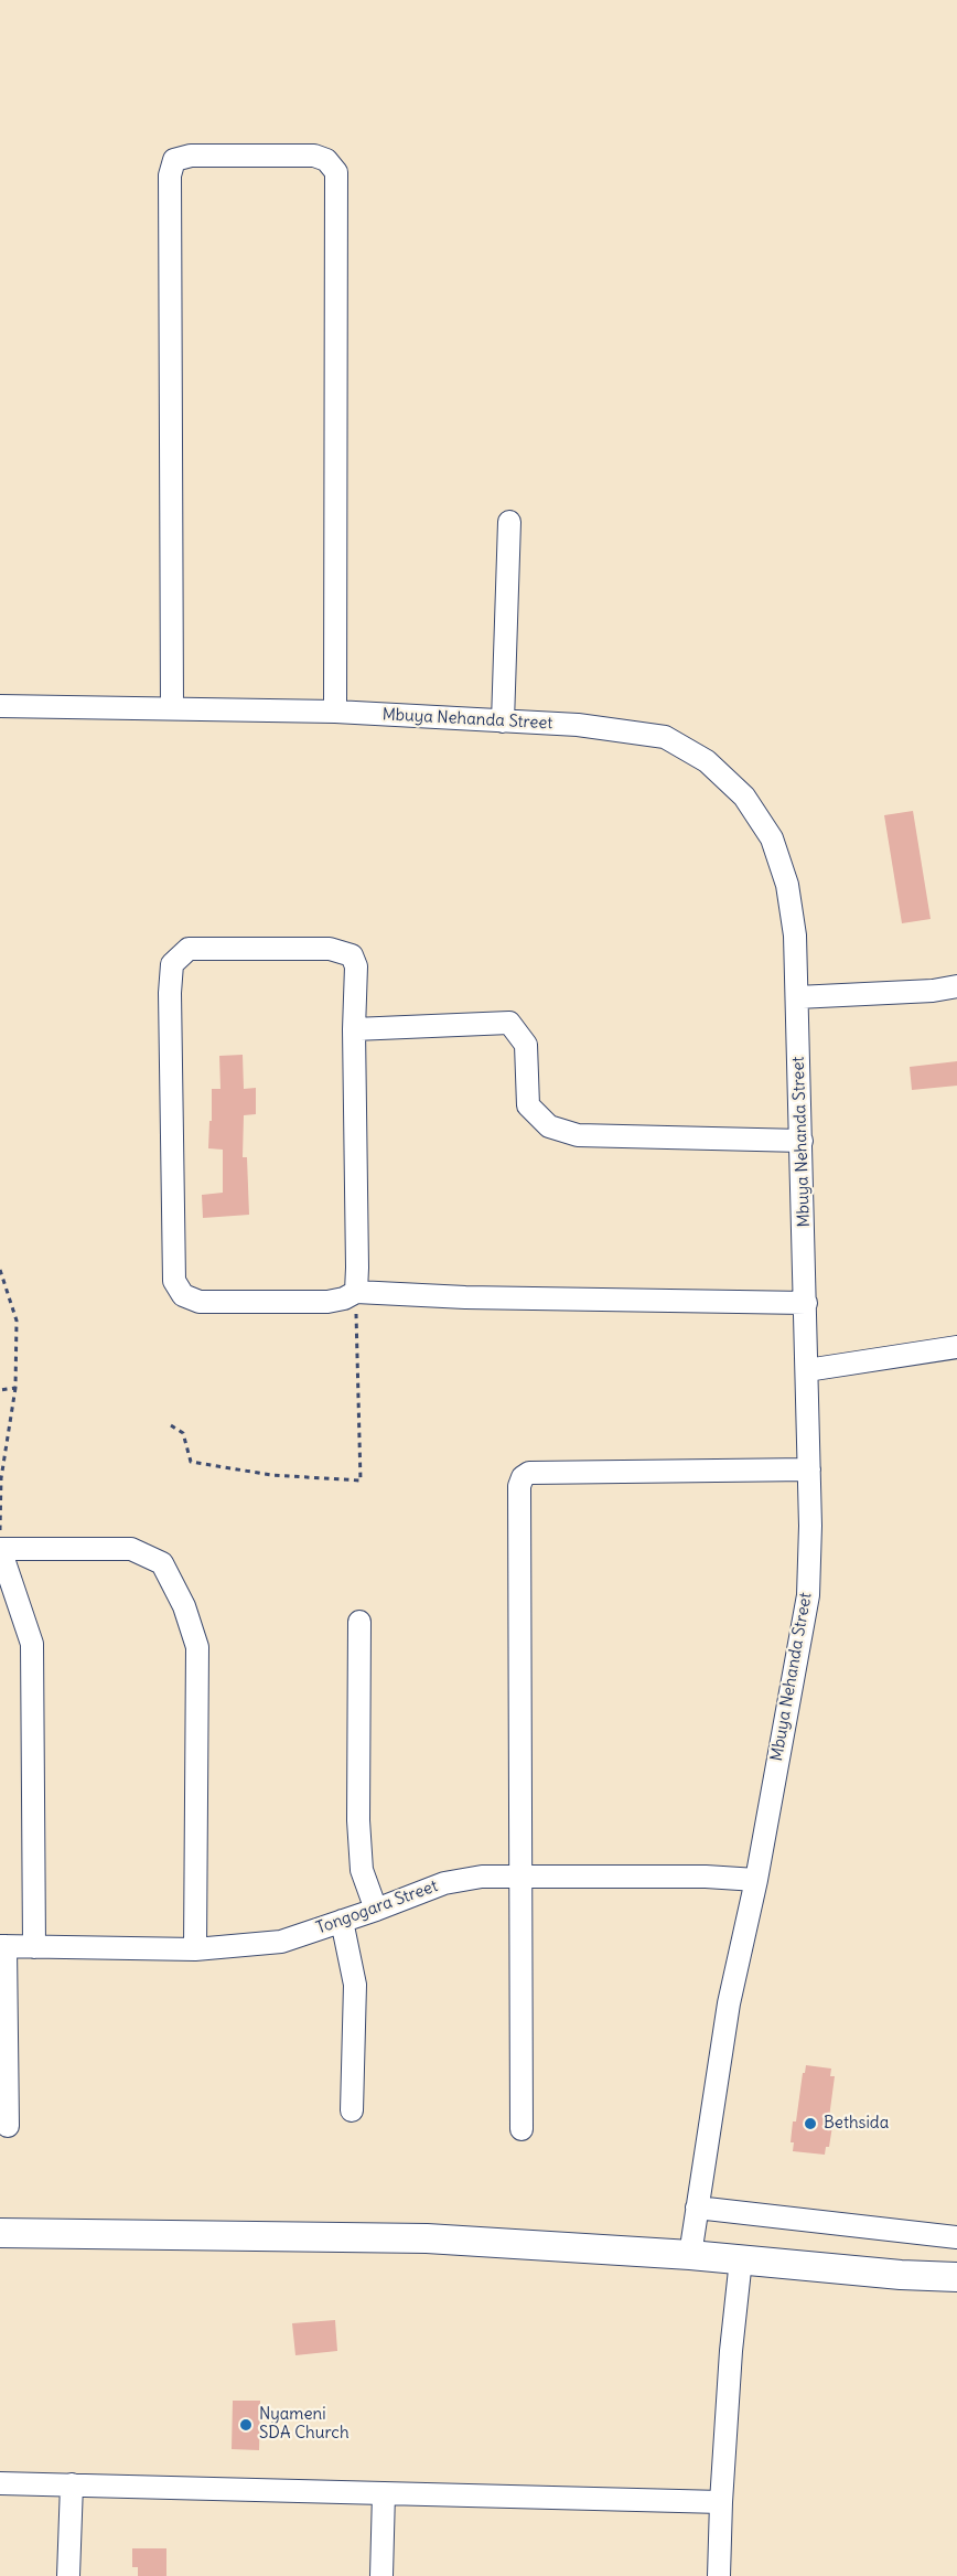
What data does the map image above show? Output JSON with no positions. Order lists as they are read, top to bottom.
{
  "streets": {
    "street": ["Mbuya Nehanda Street", "Tongogara Street"]
  },
  "crossings": [
    ["Mbuya Nehanda Street", "Tongogara Street"]
  ],
  "places": ["Bethsida", "Nyameni SDA Church"]
}
